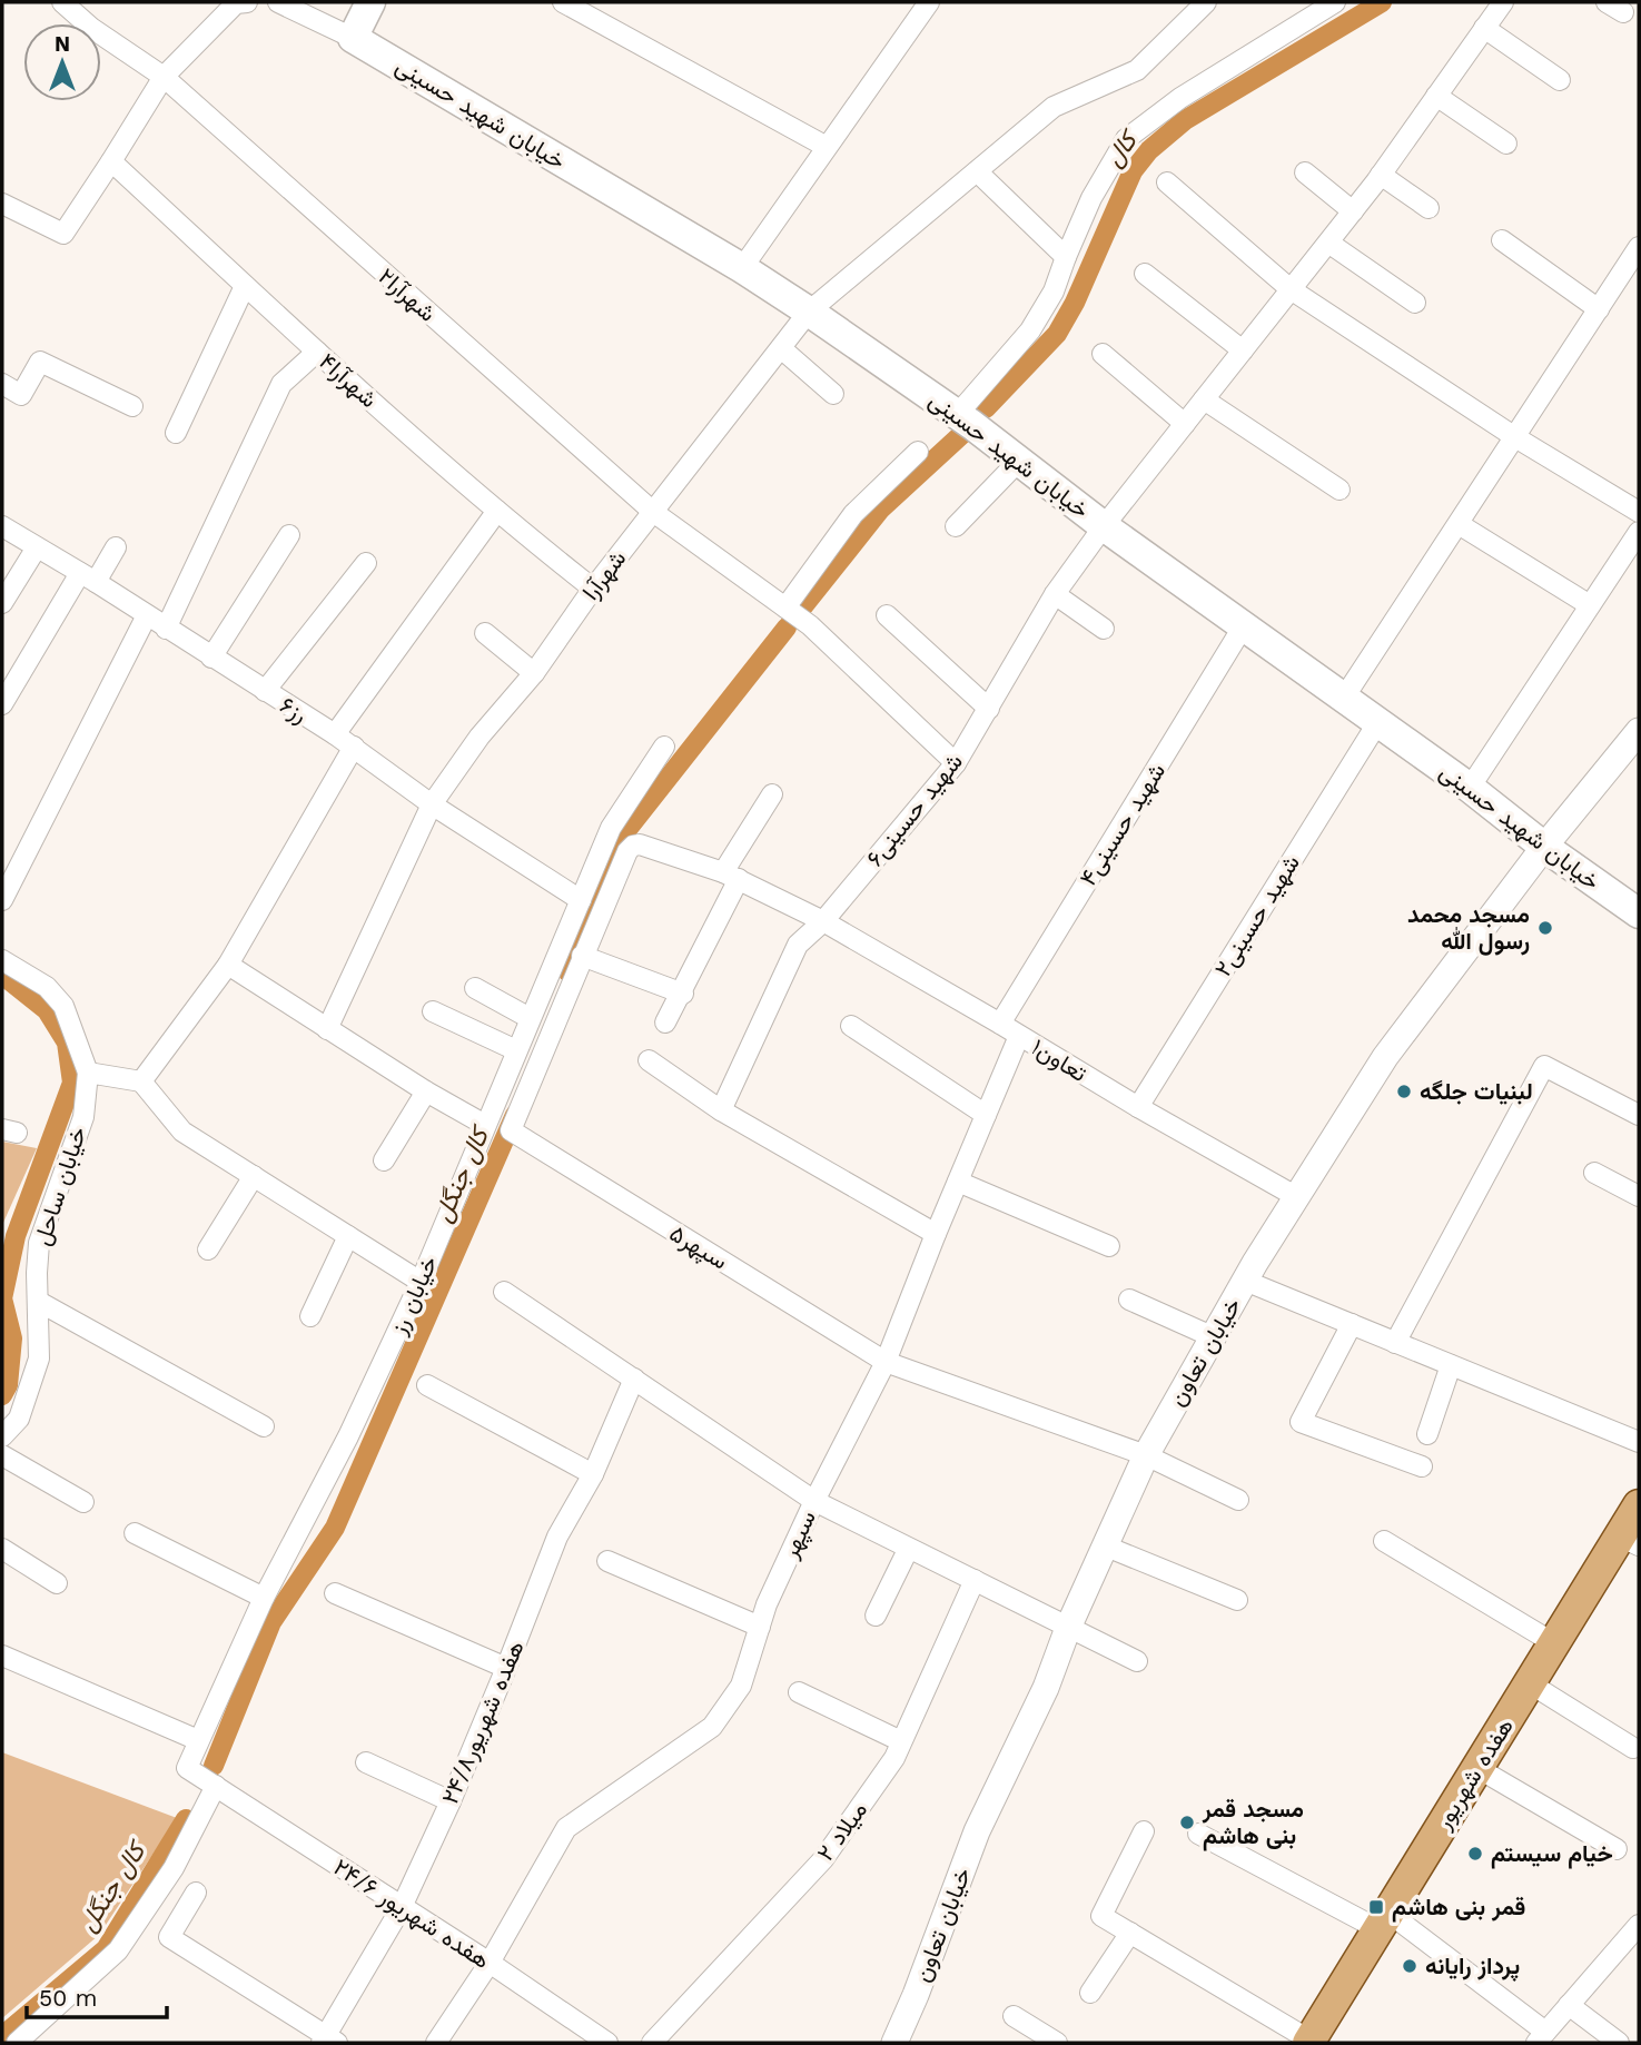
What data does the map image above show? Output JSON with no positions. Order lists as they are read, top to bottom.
{
  "streets": {
    "main road": ["خیابان شهید حسینی", "هفده شهریور"],
    "street": [
      "شهرآرا۲",
      "شهرآرا۴",
      "شهرآرا",
      "رز۶",
      "شهید حسینی۶",
      "شهید حسینی۴",
      "شهید حسینی۲",
      "تعاون۱",
      "خیابان ساحل",
      "سپهر۵",
      "خیابان رز",
      "خیابان تعاون",
      "سپهر",
      "هفده شهریور۲۴/۸",
      "میلاد ۲",
      "هفده شهریور ۲۴/۶"
    ]
  },
  "crossings": [
    ["خیابان شهید حسینی", "شهرآرا"],
    ["خیابان شهید حسینی", "شهید حسینی۶"],
    ["خیابان شهید حسینی", "شهید حسینی۴"],
    ["خیابان شهید حسینی", "شهید حسینی۲"],
    ["خیابان شهید حسینی", "خیابان تعاون"],
    ["شهرآرا۲", "شهرآرا"],
    ["شهرآرا۲", "شهید حسینی۶"],
    ["شهرآرا۴", "شهرآرا"],
    ["شهرآرا", "رز۶"],
    ["رز۶", "خیابان رز"],
    ["شهید حسینی۶", "تعاون۱"],
    ["شهید حسینی۴", "تعاون۱"],
    ["شهید حسینی۲", "تعاون۱"],
    ["تعاون۱", "خیابان تعاون"],
    ["تعاون۱", "سپهر"],
    ["سپهر۵", "خیابان تعاون"],
    ["سپهر۵", "سپهر"],
    ["خیابان رز", "هفده شهریور ۲۴/۶"],
    ["سپهر", "هفده شهریور ۲۴/۶"],
    ["هفده شهریور۲۴/۸", "هفده شهریور ۲۴/۶"]
  ],
  "water": ["کال", "کال جنگل"],
  "places": {
    "other": [
      "مسجد محمد رسول الله",
      "لبنیات جلگه",
      "مسجد قمر بنی هاشم",
      "خیام سیستم",
      "پرداز رایانه"
    ],
    "transit": ["قمر بنی هاشم"]
  },
  "scale_bar": "50 m",
  "north": "top"
}
